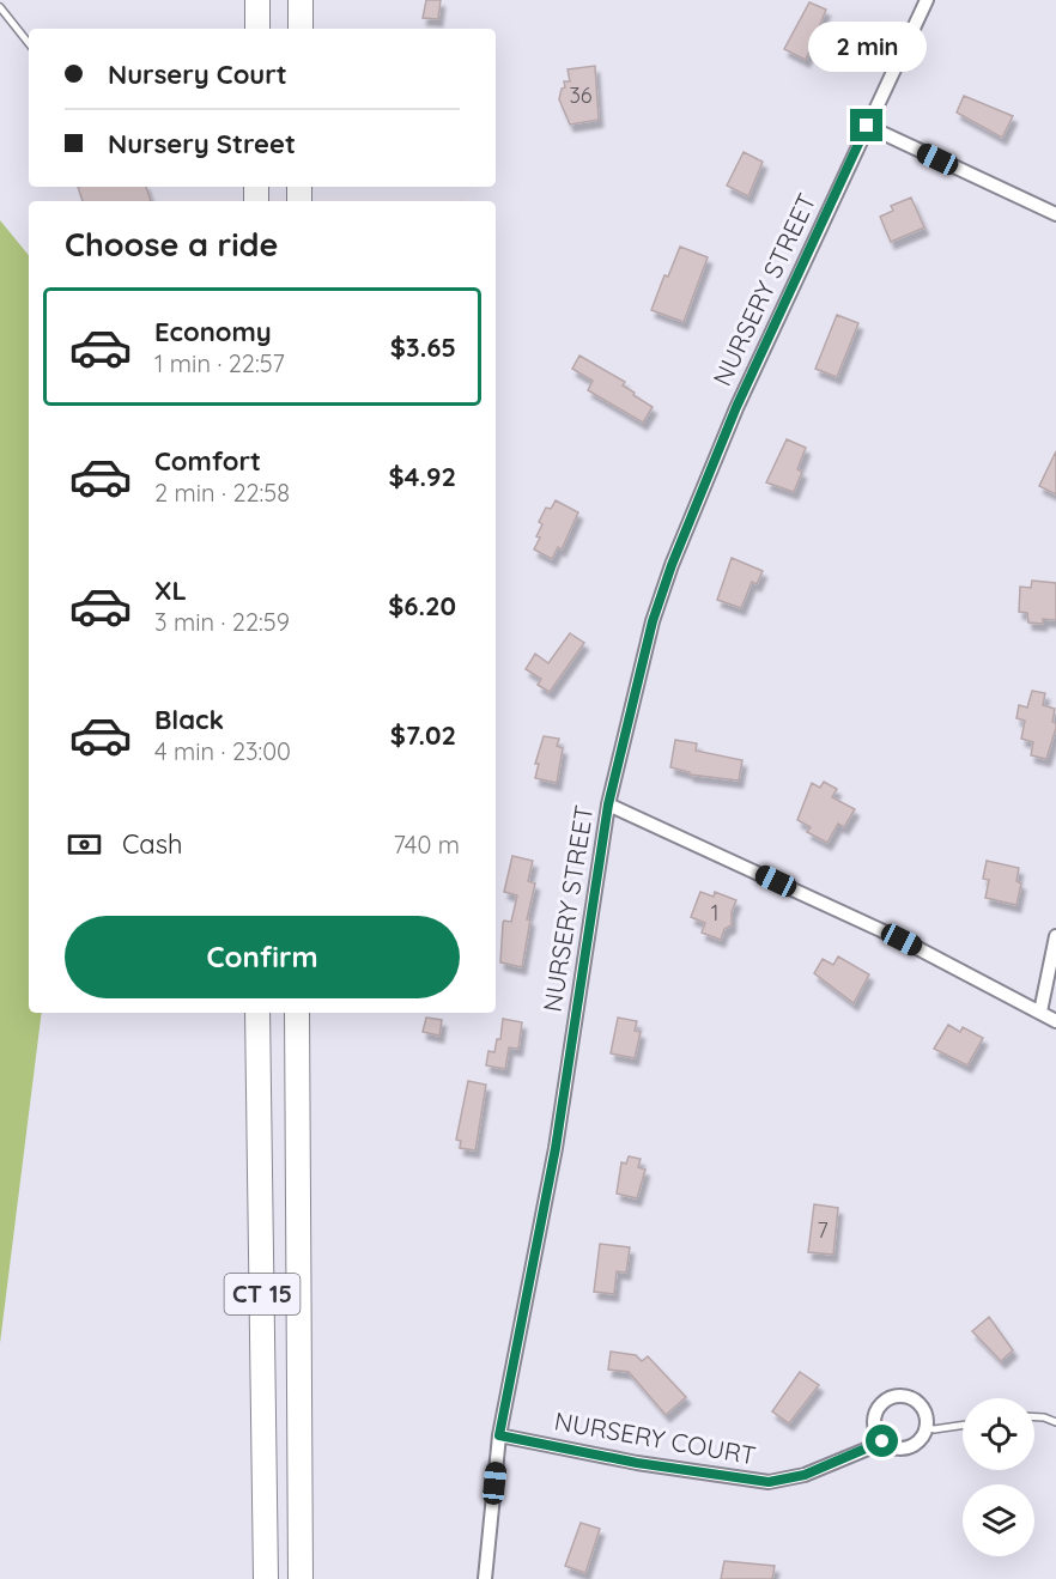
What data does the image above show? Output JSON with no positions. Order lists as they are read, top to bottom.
{
  "streets": {
    "highway": ["CT 15"],
    "street": ["NURSERY STREET", "NURSERY COURT"]
  },
  "crossings": [
    ["NURSERY STREET", "NURSERY COURT"]
  ],
  "house_numbers": ["36", "1", "7"],
  "page": {
    "bubble": "2 min",
    "banner": ["Nursery Court", "Nursery Street"],
    "heading": "Choose a ride",
    "list": [
      {
        "name": "Economy",
        "note": "1 min · 22:57",
        "value": "$3.65"
      },
      {
        "name": "Comfort",
        "note": "2 min · 22:58",
        "value": "$4.92"
      },
      {
        "name": "XL",
        "note": "3 min · 22:59",
        "value": "$6.20"
      },
      {
        "name": "Black",
        "note": "4 min · 23:00",
        "value": "$7.02"
      }
    ],
    "pay": ["Cash", "740 m"],
    "buttons": "Confirm"
  }
}
